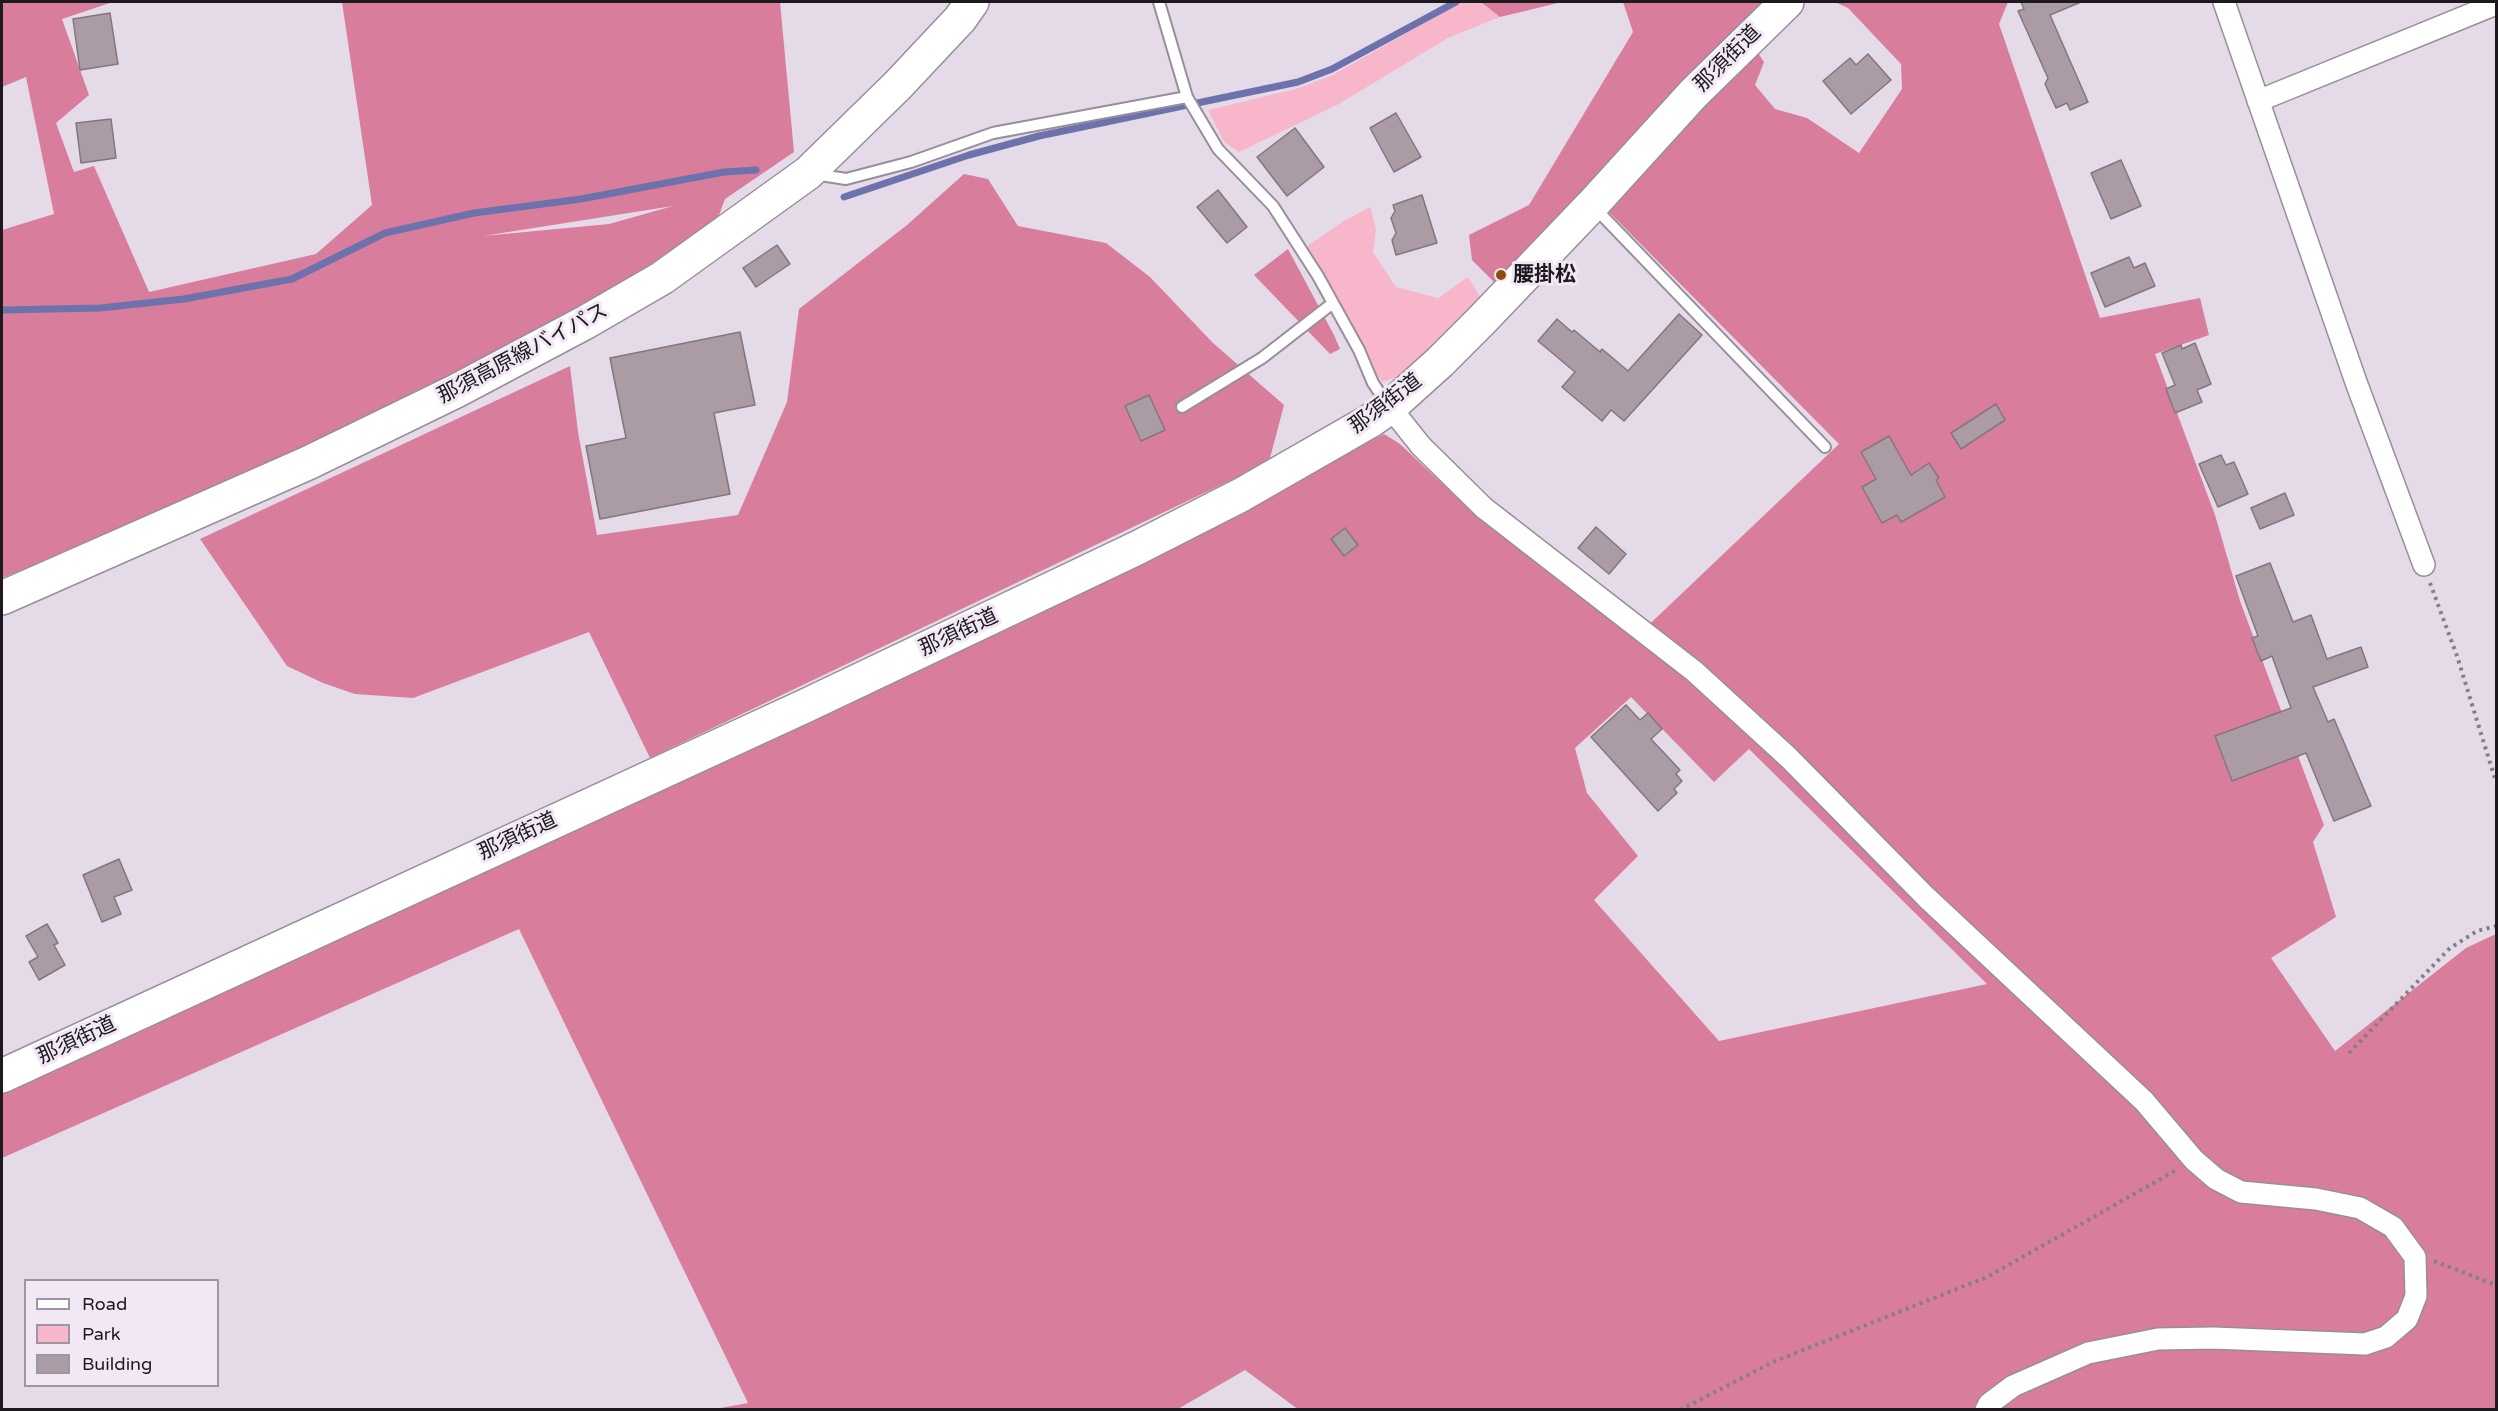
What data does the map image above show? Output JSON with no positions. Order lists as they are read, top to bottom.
{
  "streets": {
    "main road": ["那須街道", "那須高原線バイパス"]
  },
  "places": ["腰掛松"],
  "legend": ["Road", "Park", "Building"]
}
